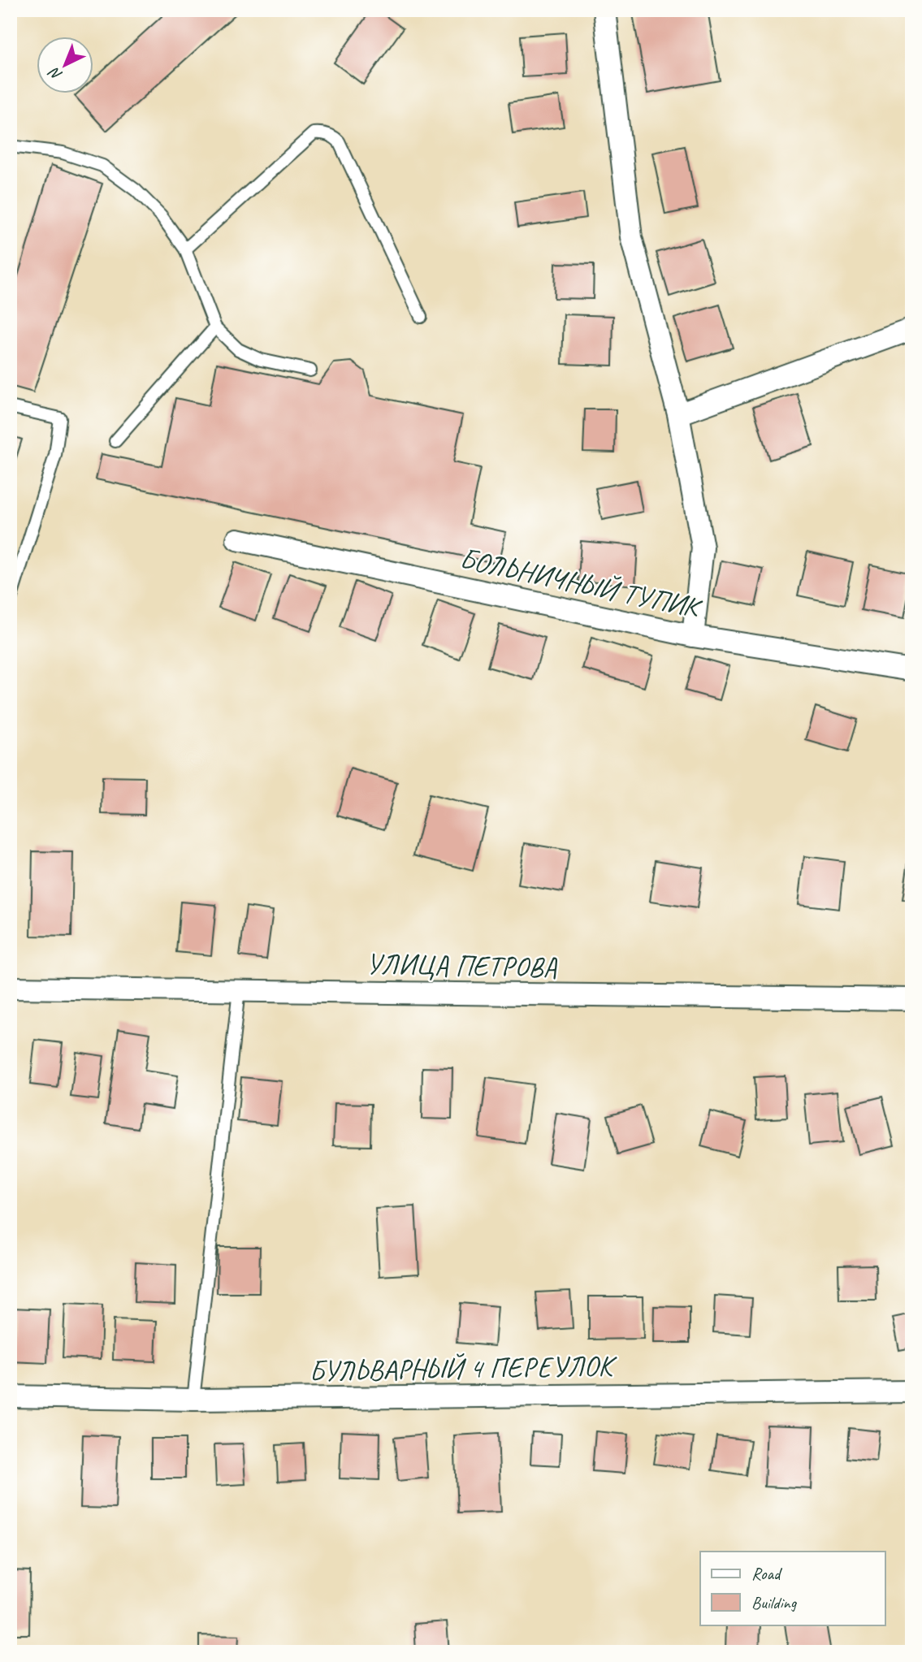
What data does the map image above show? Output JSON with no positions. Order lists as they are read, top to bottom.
{
  "streets": {
    "street": ["БОЛЬНИЧНЫЙ ТУПИК", "УЛИЦА ПЕТРОВА", "БУЛЬВАРНЫЙ 4 ПЕРЕУЛОК"]
  },
  "legend": ["Road", "Building"],
  "north": "bottom left"
}
